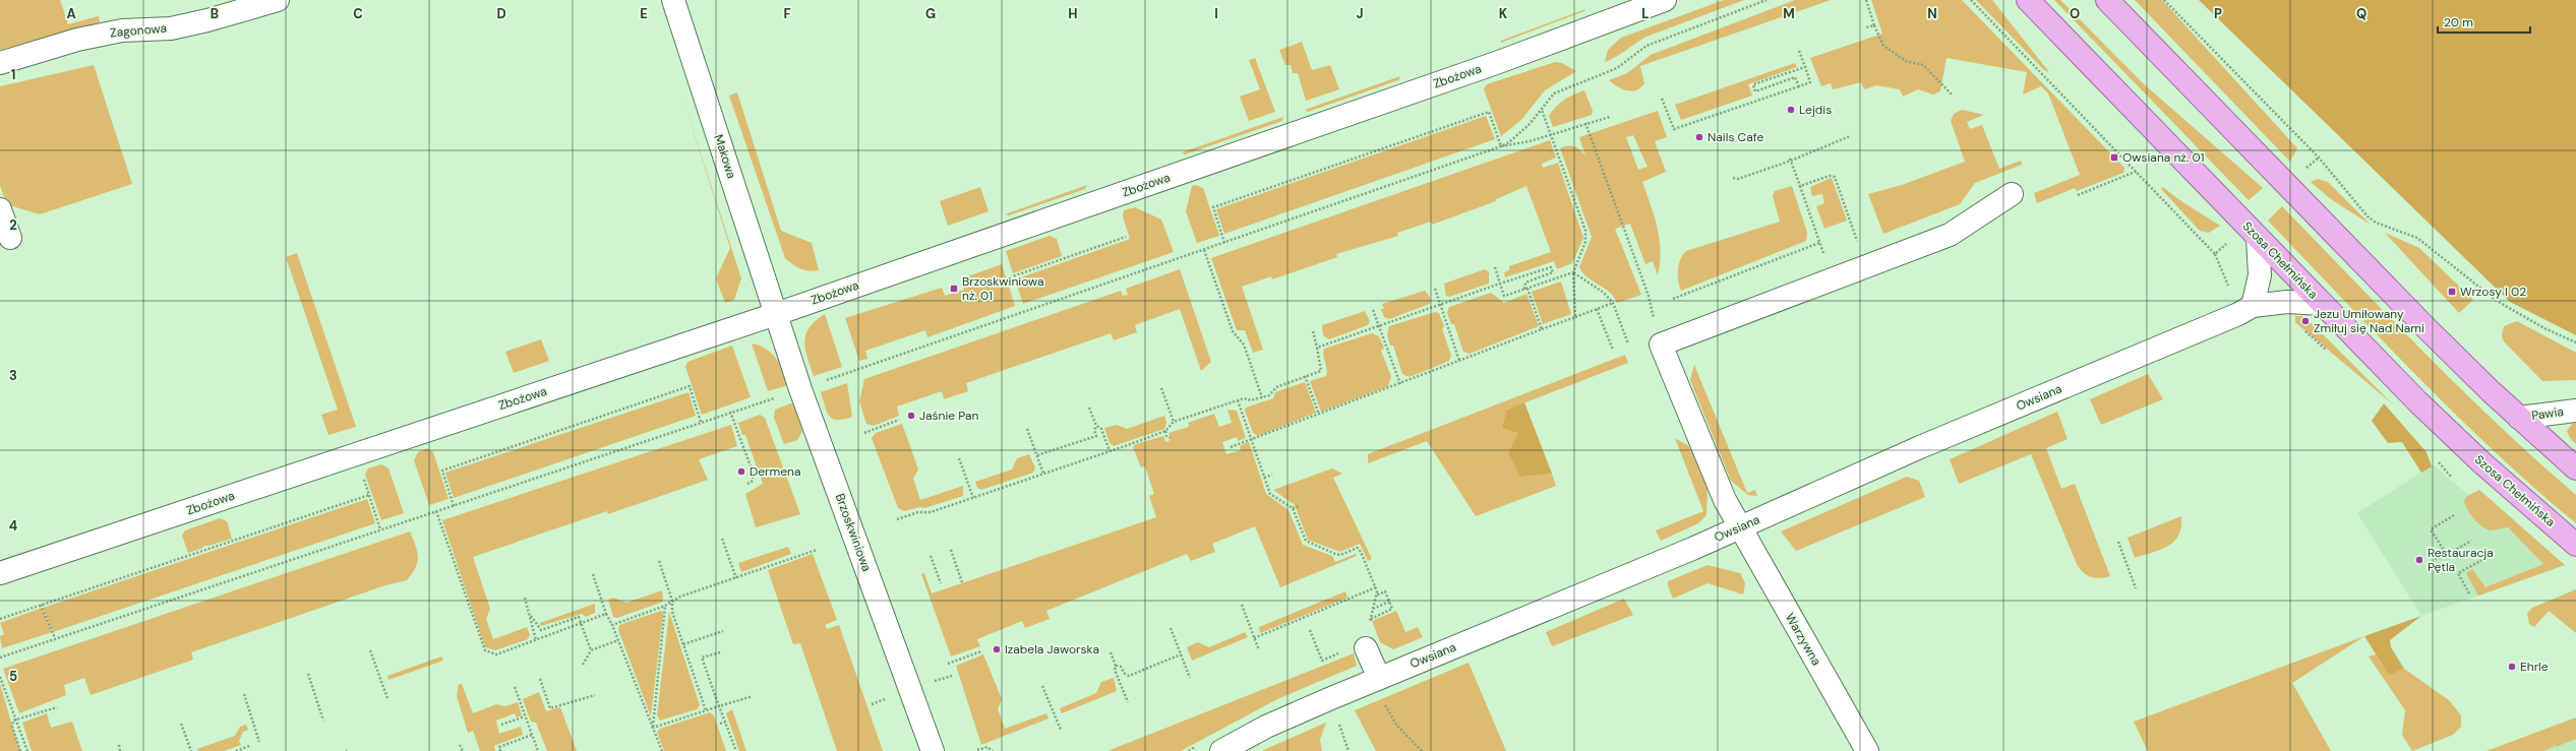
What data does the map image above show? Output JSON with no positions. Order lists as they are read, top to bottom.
{
  "streets": {
    "main road": ["Szosa Chełmińska"],
    "street": [
      "Zagonowa",
      "Zbożowa",
      "Makowa",
      "Owsiana",
      "Pawia",
      "Brzoskwiniowa",
      "Warzywna"
    ]
  },
  "crossings": [
    ["Zbożowa", "Makowa"],
    ["Zbożowa", "Brzoskwiniowa"],
    ["Makowa", "Brzoskwiniowa"],
    ["Szosa Chełmińska", "Owsiana"],
    ["Owsiana", "Warzywna"]
  ],
  "places": {
    "other": [
      "Lejdis",
      "Nails Cafe",
      "Jezu Umiłowany Zmiłuj się Nad Nami",
      "Jaśnie Pan",
      "Dermena",
      "Restauracja Pętla",
      "Izabela Jaworska",
      "Ehrle"
    ],
    "transit": ["Owsiana nż. 01", "Brzoskwiniowa nż. 01", "Wrzosy I 02"]
  },
  "scale_bar": "20 m",
  "grid": {
    "columns": [
      "A",
      "B",
      "C",
      "D",
      "E",
      "F",
      "G",
      "H",
      "I",
      "J",
      "K",
      "L",
      "M",
      "N",
      "O",
      "P",
      "Q"
    ],
    "rows": [
      "1",
      "2",
      "3",
      "4",
      "5"
    ]
  }
}
